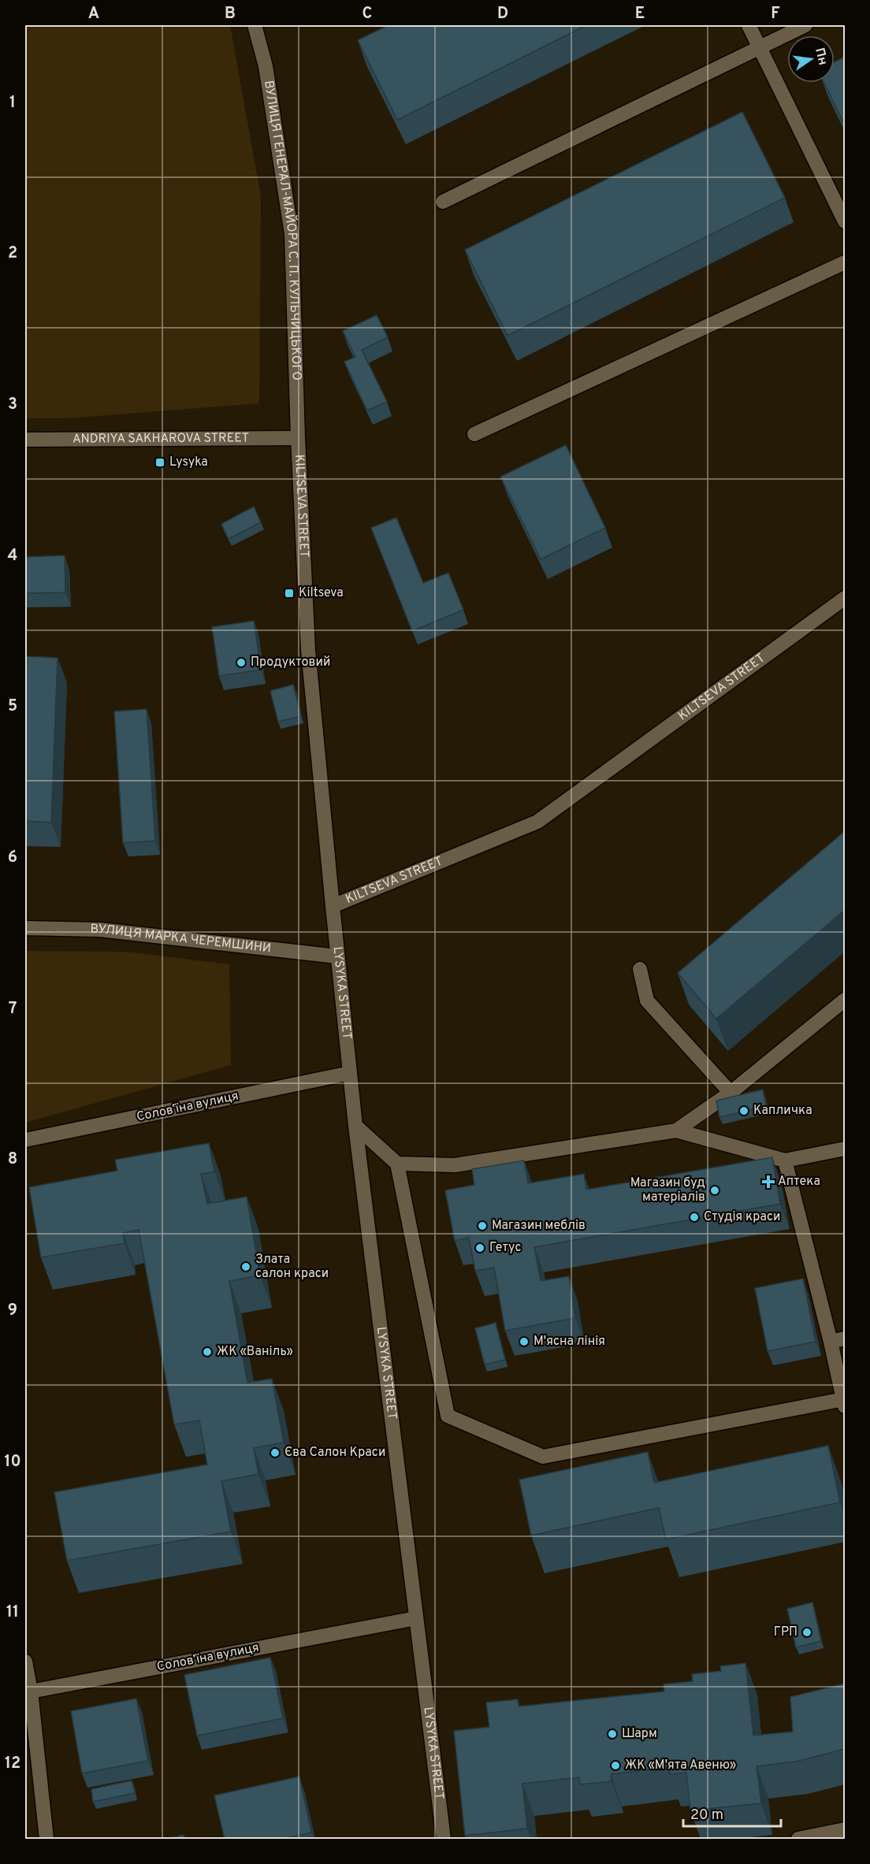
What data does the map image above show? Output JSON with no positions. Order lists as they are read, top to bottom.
{
  "streets": {
    "street": [
      "ВУЛИЦЯ ГЕНЕРАЛ-МАЙОРА С. П. КУЛЬЧИЦЬКОГО",
      "ANDRIYA SAKHAROVA STREET",
      "KILTSEVA STREET",
      "ВУЛИЦЯ МАРКА ЧЕРЕМШИНИ",
      "LYSYKA STREET",
      "Соловʼїна вулиця"
    ]
  },
  "crossings": [
    ["ВУЛИЦЯ ГЕНЕРАЛ-МАЙОРА С. П. КУЛЬЧИЦЬКОГО", "ANDRIYA SAKHAROVA STREET"],
    ["ВУЛИЦЯ ГЕНЕРАЛ-МАЙОРА С. П. КУЛЬЧИЦЬКОГО", "KILTSEVA STREET"],
    ["ANDRIYA SAKHAROVA STREET", "KILTSEVA STREET"],
    ["KILTSEVA STREET", "LYSYKA STREET"],
    ["ВУЛИЦЯ МАРКА ЧЕРЕМШИНИ", "LYSYKA STREET"],
    ["LYSYKA STREET", "Соловʼїна вулиця"]
  ],
  "places": {
    "transit": ["Lysyka", "Kiltseva"],
    "other": [
      "Продуктовий",
      "Капличка",
      "Магазин буд матеріалів",
      "Студія краси",
      "Магазин меблів",
      "Гетус",
      "Злата салон краси",
      "М'ясна лінія",
      "ЖК «Ваніль»",
      "Єва Салон Краси",
      "ГРП",
      "Шарм",
      "ЖК «М'ята Авеню»"
    ],
    "health": ["Аптека"]
  },
  "scale_bar": "20 m",
  "north": "right",
  "grid": {
    "columns": [
      "A",
      "B",
      "C",
      "D",
      "E",
      "F"
    ],
    "rows": [
      "1",
      "2",
      "3",
      "4",
      "5",
      "6",
      "7",
      "8",
      "9",
      "10",
      "11",
      "12"
    ]
  }
}
